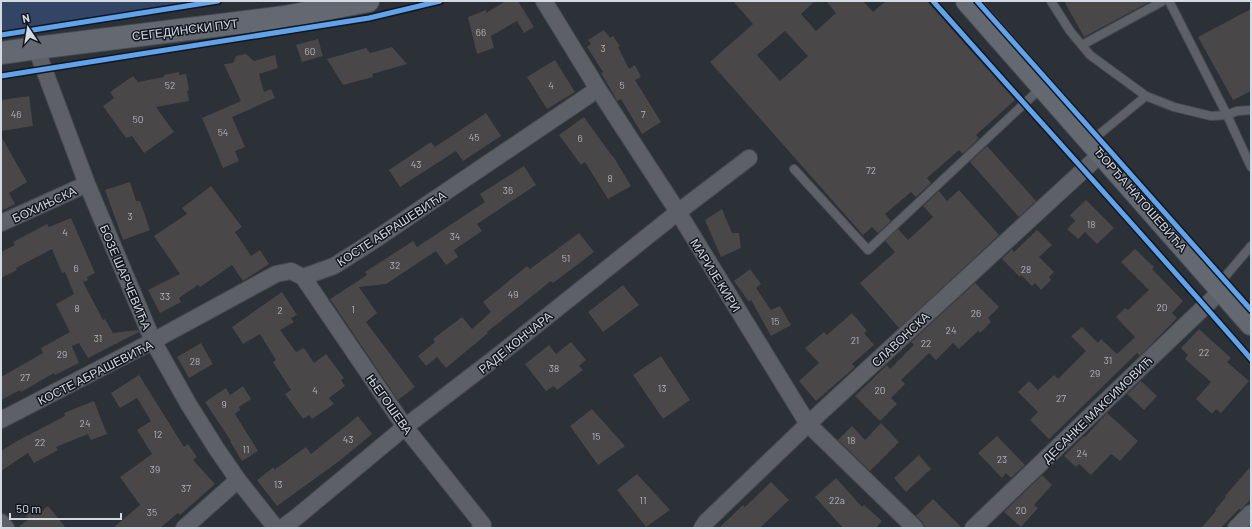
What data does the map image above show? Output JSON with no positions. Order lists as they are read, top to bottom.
{
  "streets": {
    "street": [
      "СЕГЕДИНСКИ ПУТ",
      "ЂОРЂА НАТОШЕВИЋА",
      "БОХИЊСКА",
      "КОСТЕ АБРАШЕВИЋА",
      "МАРИЈЕ КИРИ",
      "БОЗЕ ШАРЧЕВИЋА",
      "СЛАВОНСКА",
      "РАДЕ КОНЧАРА",
      "ЊЕГОШЕВА",
      "ДЕСАНКЕ МАКСИМОВИЋ"
    ]
  },
  "crossings": [
    ["СЕГЕДИНСКИ ПУТ", "БОЗЕ ШАРЧЕВИЋА"],
    ["ЂОРЂА НАТОШЕВИЋА", "СЛАВОНСКА"],
    ["ЂОРЂА НАТОШЕВИЋА", "ДЕСАНКЕ МАКСИМОВИЋ"],
    ["БОХИЊСКА", "БОЗЕ ШАРЧЕВИЋА"],
    ["КОСТЕ АБРАШЕВИЋА", "МАРИЈЕ КИРИ"],
    ["КОСТЕ АБРАШЕВИЋА", "БОЗЕ ШАРЧЕВИЋА"],
    ["КОСТЕ АБРАШЕВИЋА", "ЊЕГОШЕВА"],
    ["МАРИЈЕ КИРИ", "СЛАВОНСКА"],
    ["МАРИЈЕ КИРИ", "РАДЕ КОНЧАРА"],
    ["РАДЕ КОНЧАРА", "ЊЕГОШЕВА"]
  ],
  "house_numbers": [
    "66",
    "3",
    "60",
    "52",
    "4",
    "5",
    "46",
    "7",
    "50",
    "54",
    "45",
    "6",
    "43",
    "72",
    "8",
    "36",
    "3",
    "18",
    "4",
    "34",
    "51",
    "32",
    "6",
    "28",
    "49",
    "33",
    "20",
    "8",
    "1",
    "2",
    "26",
    "15",
    "24",
    "31",
    "21",
    "22",
    "22",
    "29",
    "31",
    "28",
    "38",
    "29",
    "27",
    "13",
    "4",
    "20",
    "27",
    "9",
    "24",
    "12",
    "15",
    "43",
    "18",
    "22",
    "11",
    "24",
    "23",
    "39",
    "13",
    "37",
    "11",
    "22a",
    "20",
    "35"
  ],
  "scale_bar": "50 m",
  "north": "top"
}
